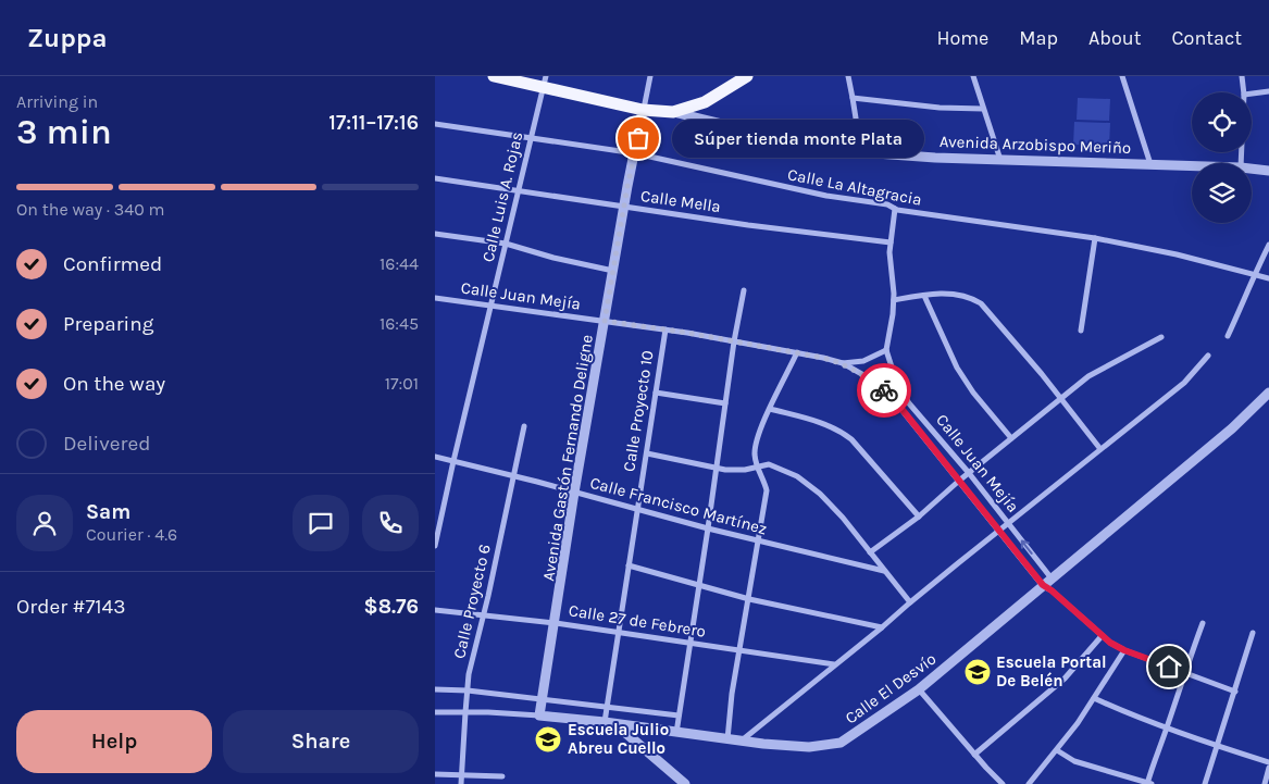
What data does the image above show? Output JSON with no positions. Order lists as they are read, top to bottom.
{
  "streets": {
    "street": [
      "Avenida Arzobispo Meriño",
      "Calle La Altagracia",
      "Calle Luis A. Rojas",
      "Calle Mella",
      "Calle Juan Mejía",
      "Calle Proyecto 10",
      "Avenida Gastón Fernando Deligne",
      "Calle Francisco Martínez",
      "Calle Proyecto 6",
      "Calle 27 de Febrero",
      "Calle El Desvío"
    ]
  },
  "crossings": [
    ["Calle La Altagracia", "Calle Luis A. Rojas"],
    ["Calle La Altagracia", "Avenida Gastón Fernando Deligne"],
    ["Calle Luis A. Rojas", "Calle Mella"],
    ["Calle Luis A. Rojas", "Calle Juan Mejía"],
    ["Calle Luis A. Rojas", "Calle Francisco Martínez"],
    ["Calle Mella", "Avenida Gastón Fernando Deligne"],
    ["Calle Juan Mejía", "Calle Proyecto 10"],
    ["Calle Juan Mejía", "Avenida Gastón Fernando Deligne"],
    ["Calle Juan Mejía", "Calle El Desvío"],
    ["Calle Proyecto 10", "Calle Francisco Martínez"],
    ["Calle Proyecto 10", "Calle 27 de Febrero"],
    ["Calle Proyecto 10", "Calle El Desvío"],
    ["Avenida Gastón Fernando Deligne", "Calle Francisco Martínez"],
    ["Avenida Gastón Fernando Deligne", "Calle 27 de Febrero"],
    ["Avenida Gastón Fernando Deligne", "Calle El Desvío"],
    ["Calle Francisco Martínez", "Calle Proyecto 6"],
    ["Calle Proyecto 6", "Calle 27 de Febrero"],
    ["Calle Proyecto 6", "Calle El Desvío"]
  ],
  "places": {
    "other": ["Súper tienda monte Plata"],
    "school or university": ["Escuela Portal De Belén", "Escuela Julio Abreu Cuello"]
  },
  "page": {
    "header": "Zuppa",
    "nav": [
      "Home",
      "Map",
      "About",
      "Contact"
    ],
    "heading": ["3 min", "Arriving in", "17:11–17:16"],
    "panel": [
      "Sam",
      "Courier · 4.6",
      "Order #7143",
      "$8.76"
    ],
    "bubble": "Súper tienda monte Plata",
    "bar": "On the way · 340 m",
    "list": [
      ["Confirmed", "16:44"],
      ["Preparing", "16:45"],
      ["On the way", "17:01"],
      "Delivered"
    ],
    "buttons": ["Help", "Share"]
  }
}
